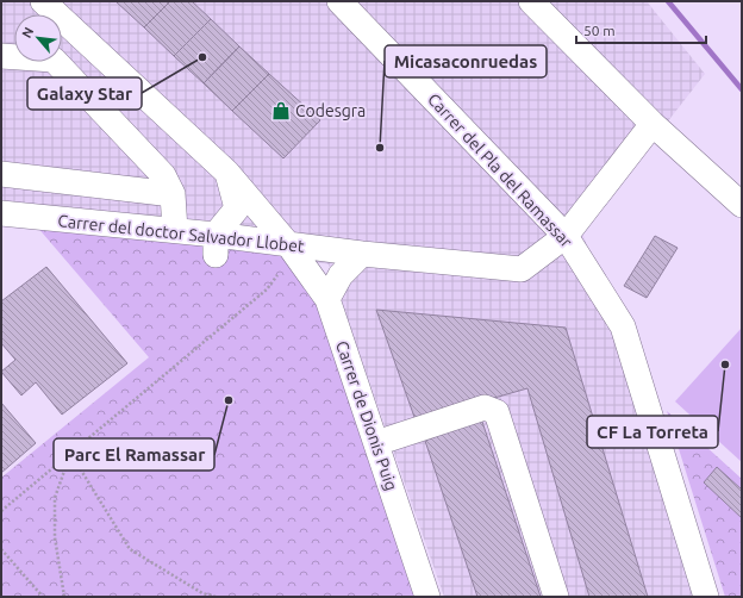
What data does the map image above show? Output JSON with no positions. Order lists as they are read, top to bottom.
{
  "streets": {
    "street": ["Carrer del Pla del Ramassar", "Carrer del doctor Salvador Llobet", "Carrer de Dionis Puig"]
  },
  "crossings": [
    ["Carrer del Pla del Ramassar", "Carrer del doctor Salvador Llobet"],
    ["Carrer del doctor Salvador Llobet", "Carrer de Dionis Puig"]
  ],
  "places": {
    "other": [
      "Galaxy Star",
      "Micasaconruedas",
      "CF La Torreta",
      "Parc El Ramassar"
    ],
    "shop": ["Codesgra"]
  },
  "scale_bar": "50 m",
  "north": "top left"
}
